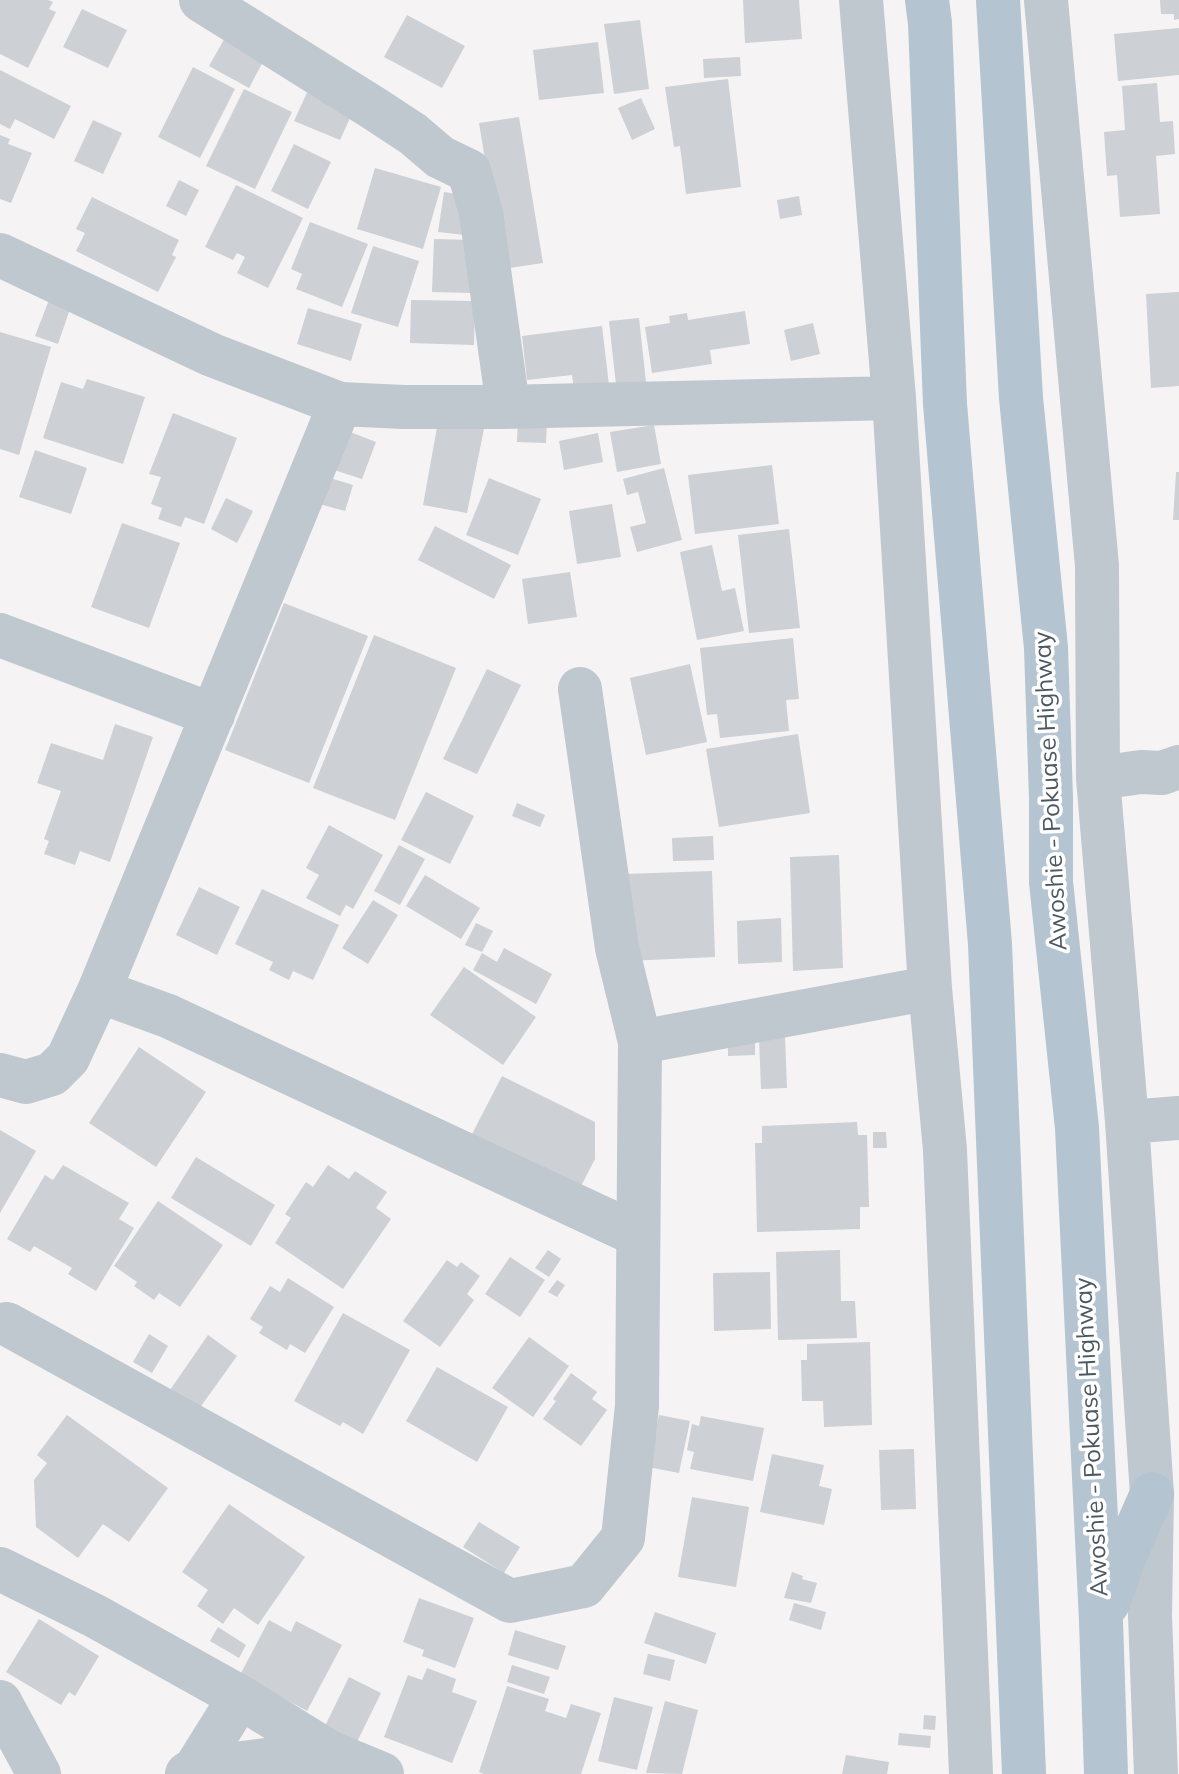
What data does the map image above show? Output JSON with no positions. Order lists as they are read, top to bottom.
{
  "streets": {
    "main road": ["Awoshie - Pokuase Highway"]
  }
}
